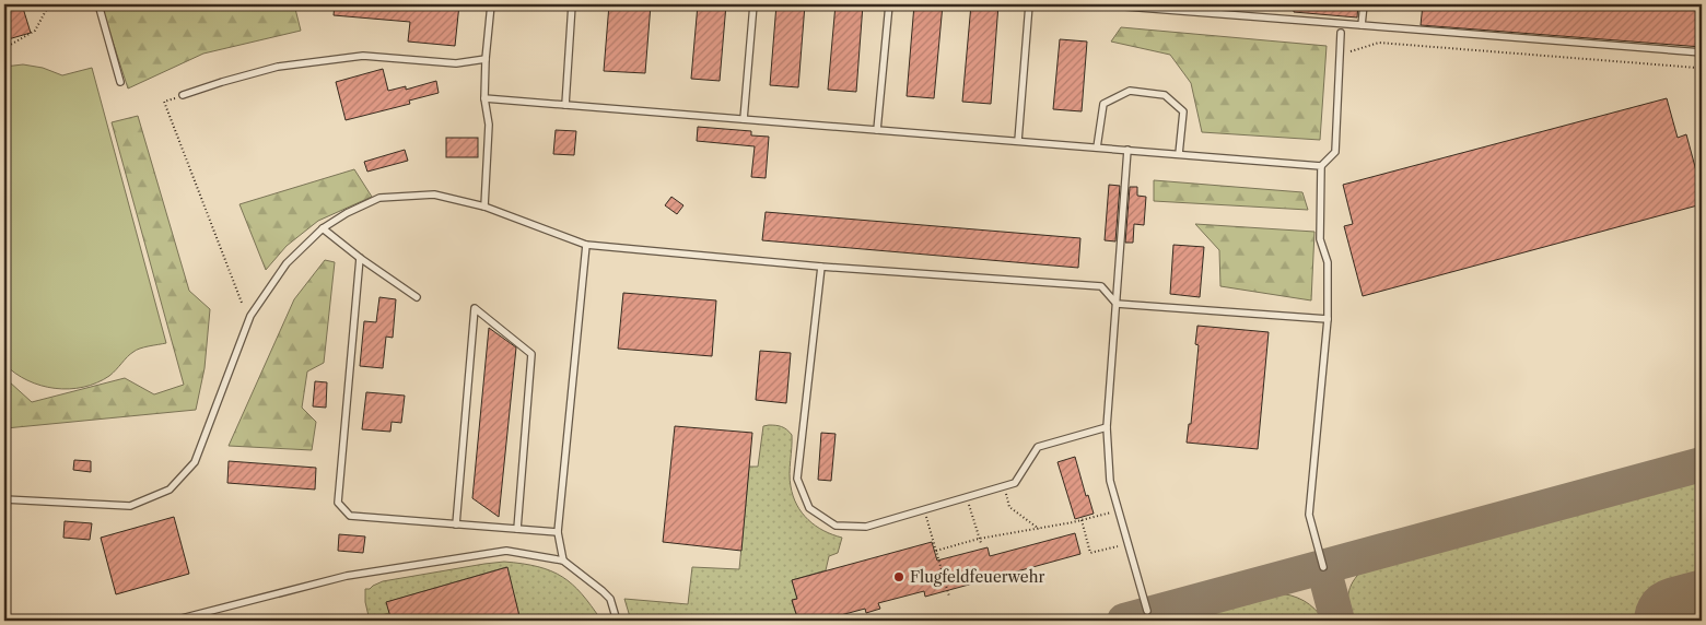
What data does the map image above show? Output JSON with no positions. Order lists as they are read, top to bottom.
{
  "places": ["Flugfeldfeuerwehr"]
}
